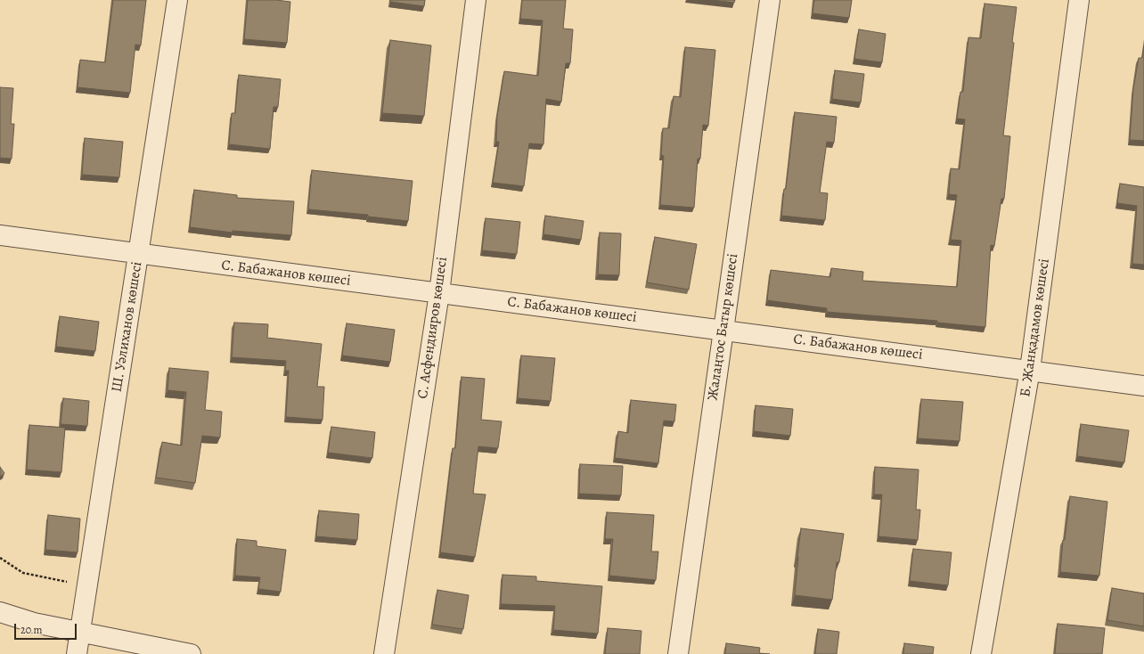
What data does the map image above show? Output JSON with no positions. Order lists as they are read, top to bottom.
{
  "streets": {
    "street": [
      "С. Бабажанов көшесі",
      "Ш. Уәлиханов көшесі",
      "Жалаңтос Батыр көшесі",
      "С. Асфендияров көшесі",
      "Б. Жанқадамов көшесі"
    ]
  },
  "crossings": [
    ["С. Бабажанов көшесі", "Ш. Уәлиханов көшесі"],
    ["С. Бабажанов көшесі", "Жалаңтос Батыр көшесі"],
    ["С. Бабажанов көшесі", "С. Асфендияров көшесі"],
    ["С. Бабажанов көшесі", "Б. Жанқадамов көшесі"]
  ],
  "scale_bar": "20 m"
}
